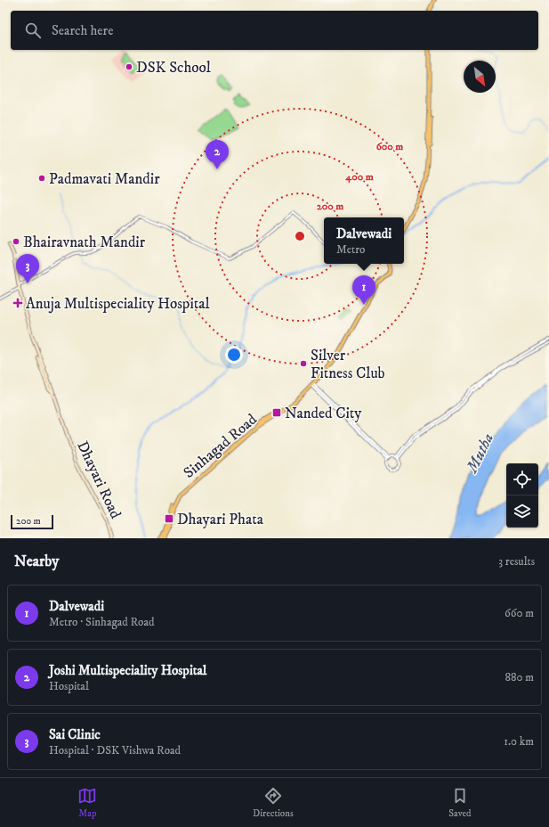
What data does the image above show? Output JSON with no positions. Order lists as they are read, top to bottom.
{
  "streets": {
    "main road": ["Sinhagad Road", "Dhayari Road"]
  },
  "water": ["Mutha"],
  "places": {
    "other": [
      "DSK School",
      "Padmavati Mandir",
      "Bhairavnath Mandir",
      "Silver Fitness Club"
    ],
    "health": ["Anuja Multispeciality Hospital"],
    "transit": ["Nanded City", "Dhayari Phata"]
  },
  "scale_bar": "200 m",
  "north": "bottom right",
  "page": {
    "search": "Search here",
    "pins": ["2", "3", "1"],
    "popup": ["Dalvewadi", "Metro"],
    "scale": "200 m",
    "heading": ["Nearby", "3 results"],
    "list": [
      {
        "mark": "1",
        "name": "Dalvewadi",
        "note": "Metro · Sinhagad Road",
        "value": "660 m"
      },
      {
        "mark": "2",
        "name": "Joshi Multispeciality Hospital",
        "note": "Hospital",
        "value": "880 m"
      },
      {
        "mark": "3",
        "name": "Sai Clinic",
        "note": "Hospital · DSK Vishwa Road",
        "value": "1.0 km"
      }
    ],
    "nav": ["Map", "Directions", "Saved"]
  },
  "rings": ["600 m", "400 m", "200 m"]
}
